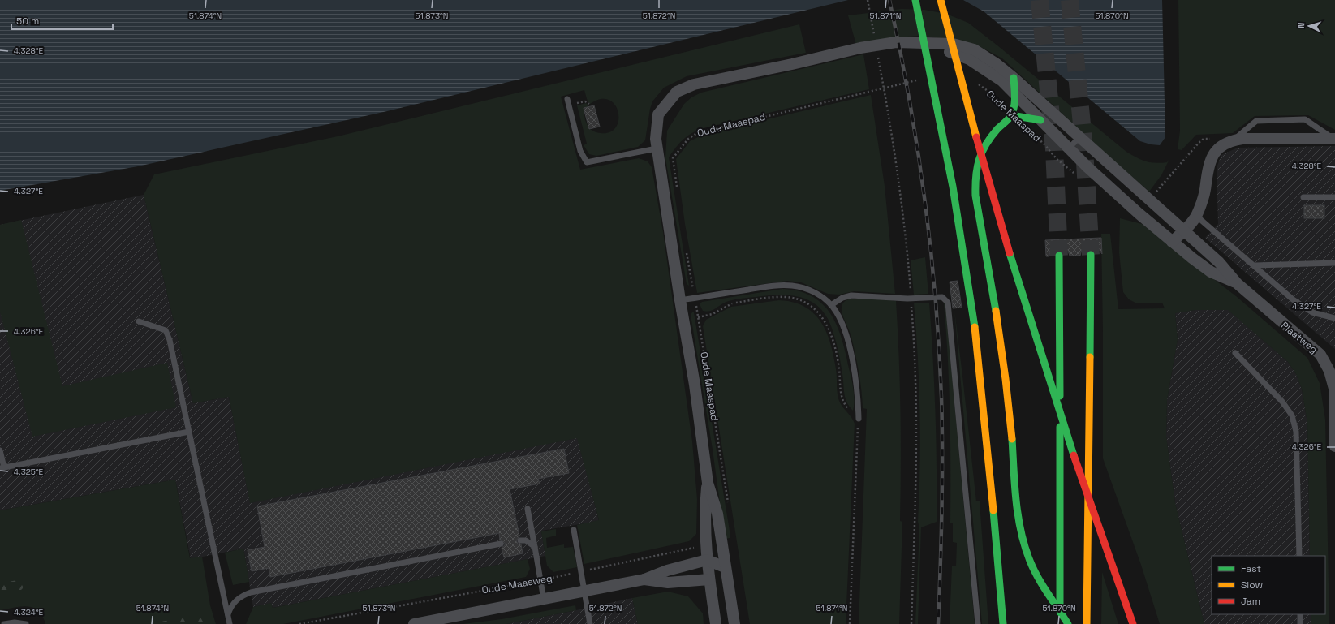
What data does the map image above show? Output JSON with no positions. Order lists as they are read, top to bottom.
{
  "streets": {
    "street": ["Oude Maaspad", "Plaatweg", "Oude Maasweg"]
  },
  "crossings": [
    ["Oude Maaspad", "Plaatweg"],
    ["Oude Maaspad", "Oude Maasweg"]
  ],
  "legend": ["Fast", "Slow", "Jam"],
  "scale_bar": "50 m",
  "north": "left",
  "coordinates": [
    "51.874°N",
    "51.873°N",
    "51.872°N",
    "51.871°N",
    "51.870°N",
    "4.328°E",
    "4.327°E",
    "4.326°E",
    "4.325°E",
    "4.324°E"
  ]
}
